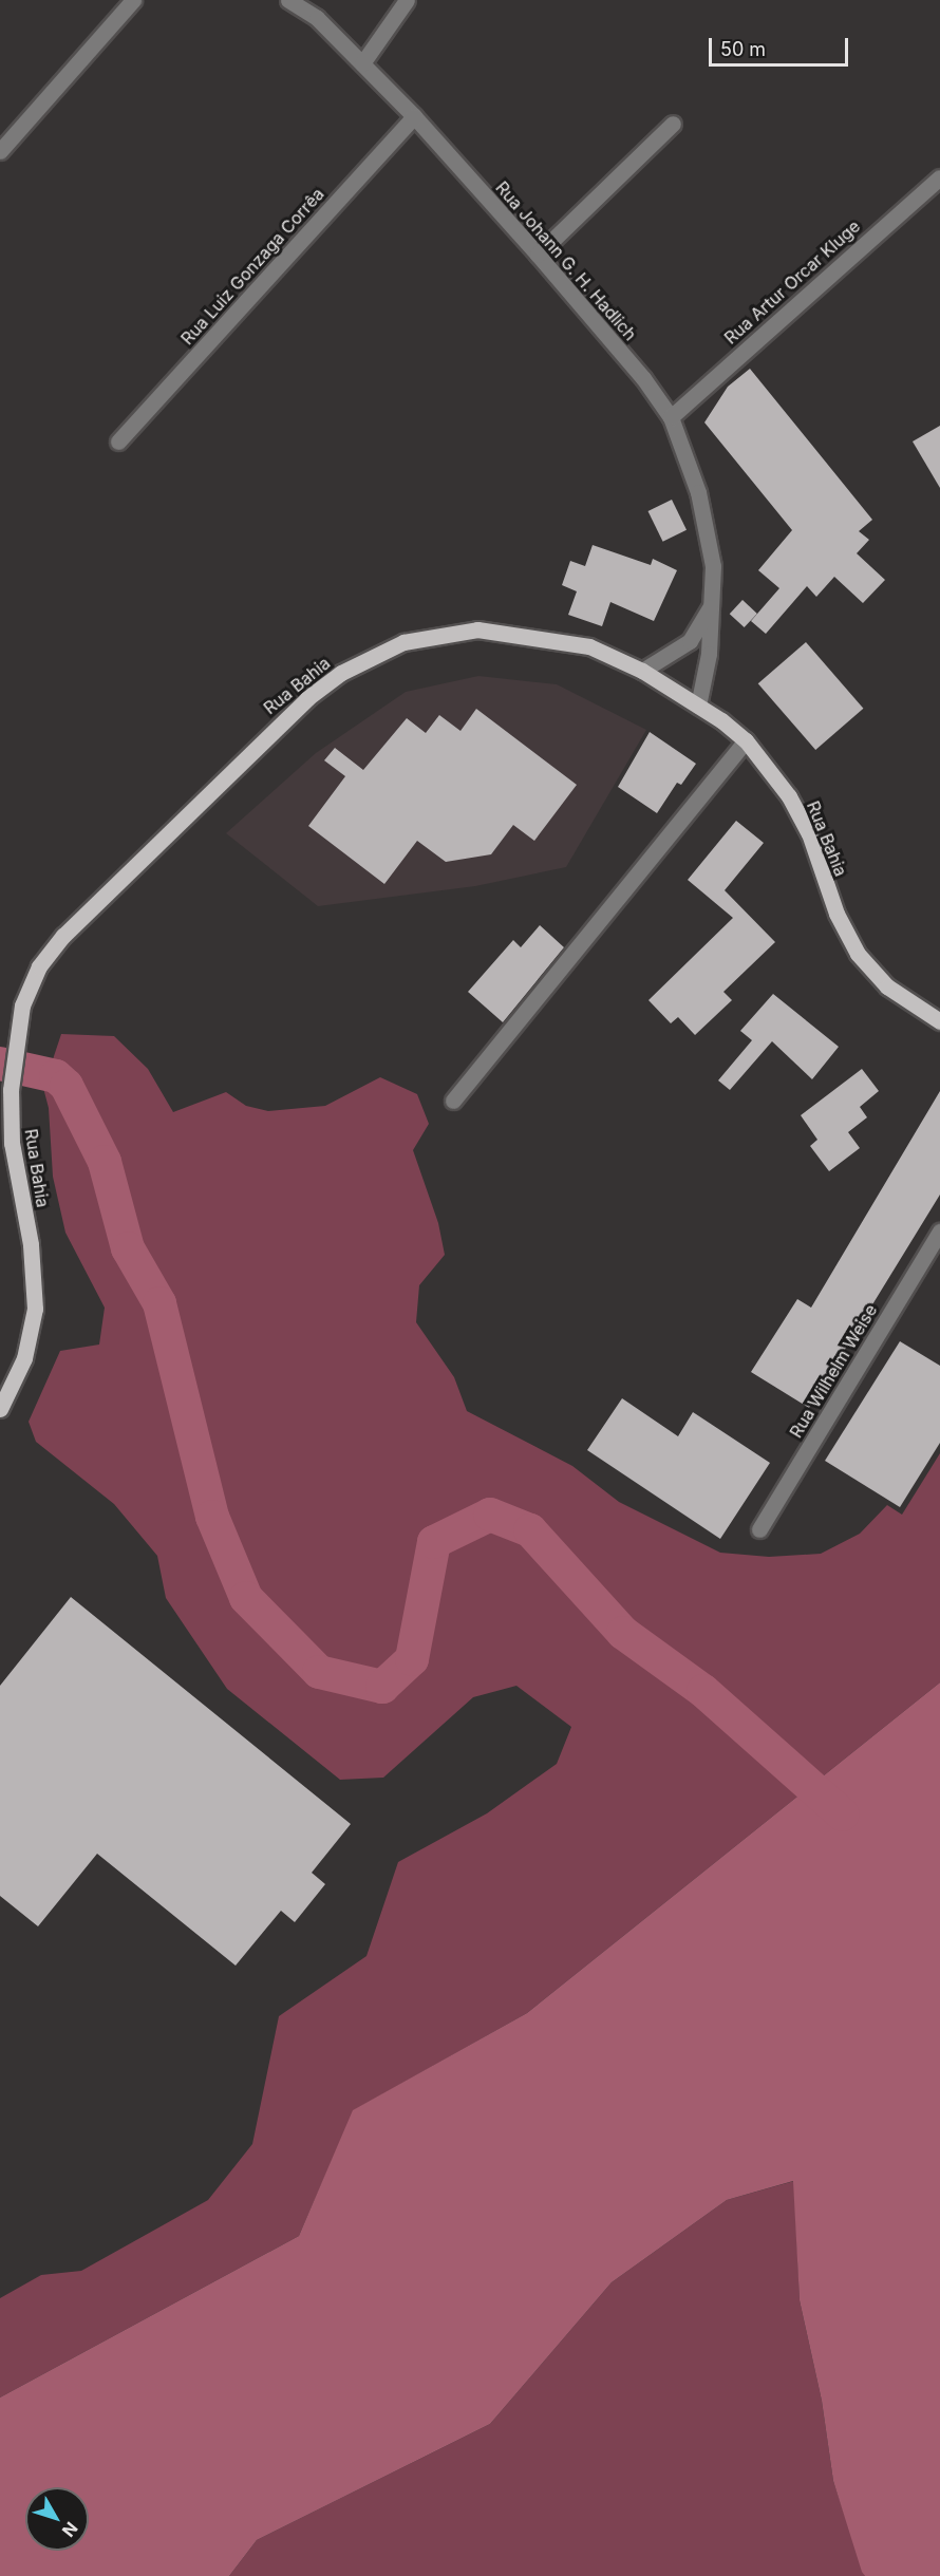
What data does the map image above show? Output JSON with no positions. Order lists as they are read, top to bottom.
{
  "streets": {
    "main road": ["Rua Bahia"],
    "street": [
      "Rua Johann G. H. Hadlich",
      "Rua Luiz Gonzaga Corrêa",
      "Rua Artur Orcar Kluge",
      "Rua Wilhelm Weise"
    ]
  },
  "crossings": [
    ["Rua Johann G. H. Hadlich", "Rua Luiz Gonzaga Corrêa"],
    ["Rua Johann G. H. Hadlich", "Rua Artur Orcar Kluge"],
    ["Rua Johann G. H. Hadlich", "Rua Bahia"]
  ],
  "scale_bar": "50 m",
  "north": "bottom right"
}
